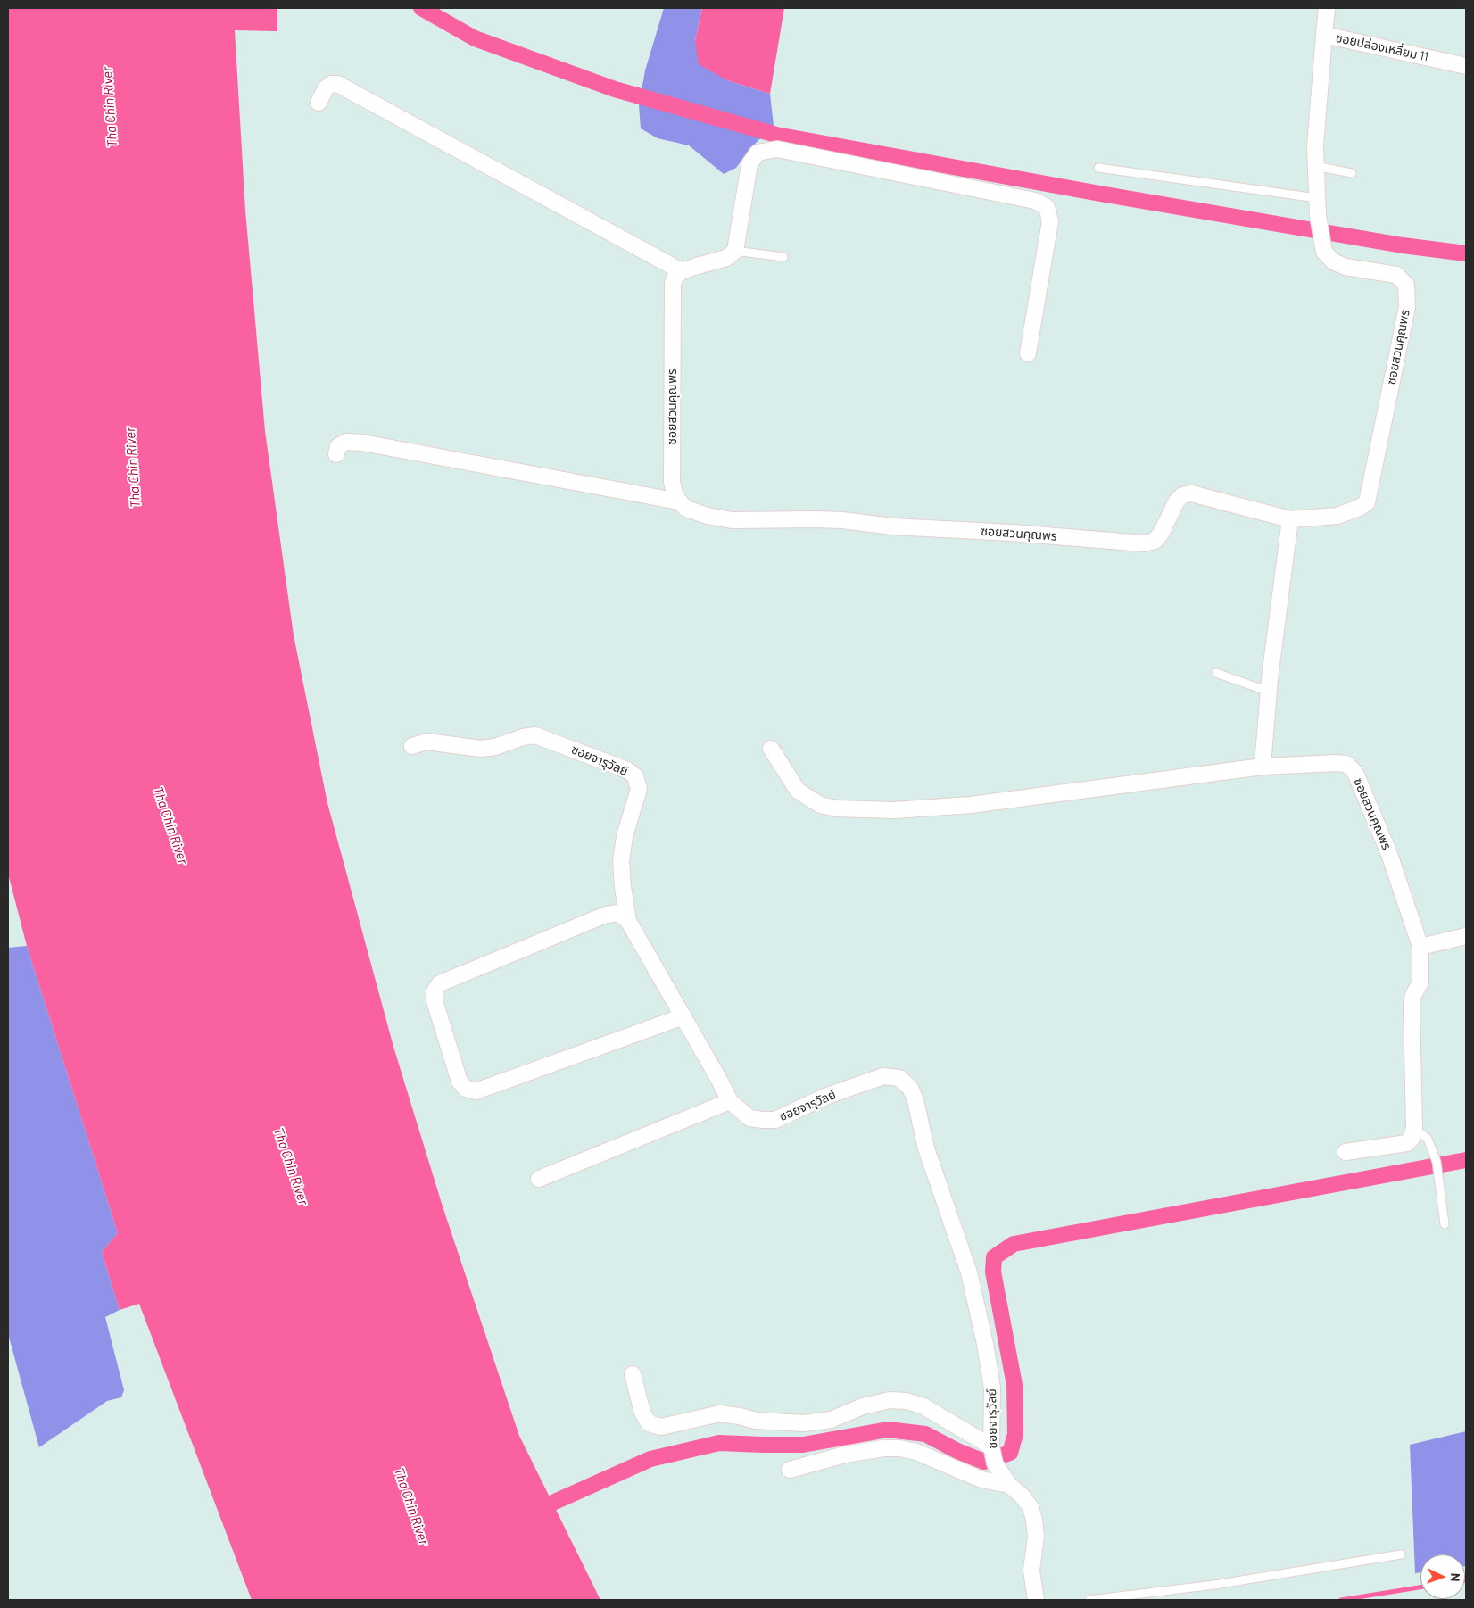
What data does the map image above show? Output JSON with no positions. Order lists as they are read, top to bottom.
{
  "streets": {
    "street": ["ซอยปล่องเหลี่ยม 11", "ซอยสวนคุณพร", "ซอยจารุวัลย์"]
  },
  "crossings": [
    ["ซอยปล่องเหลี่ยม 11", "ซอยสวนคุณพร"]
  ],
  "water": ["Tha Chin River"],
  "north": "right"
}
